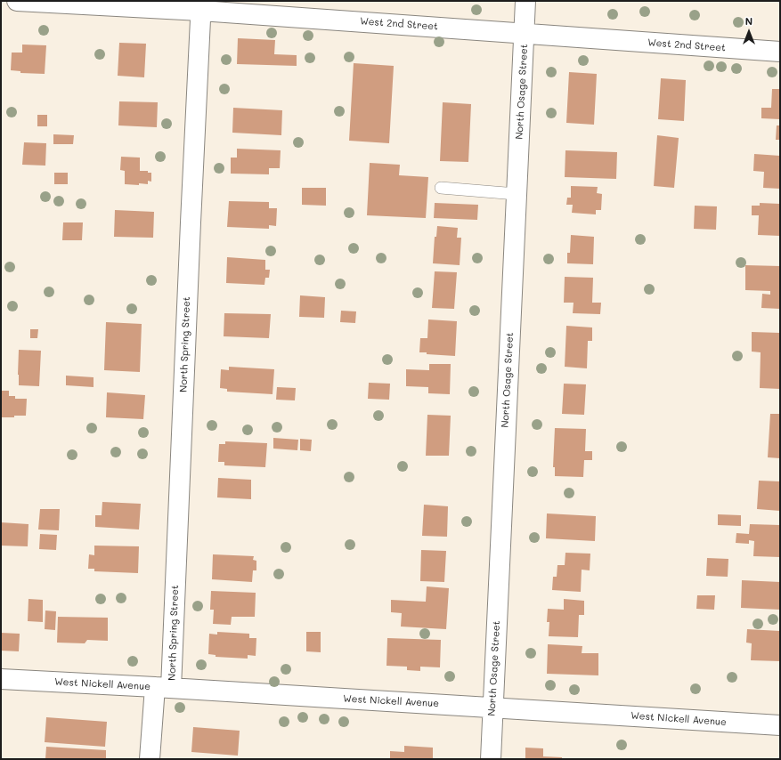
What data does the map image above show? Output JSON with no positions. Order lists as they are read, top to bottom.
{
  "streets": {
    "street": [
      "West 2nd Street",
      "North Osage Street",
      "North Spring Street",
      "West Nickell Avenue"
    ]
  },
  "crossings": [
    ["West 2nd Street", "North Osage Street"],
    ["West 2nd Street", "North Spring Street"],
    ["North Osage Street", "West Nickell Avenue"],
    ["North Spring Street", "West Nickell Avenue"]
  ],
  "north": "top"
}
